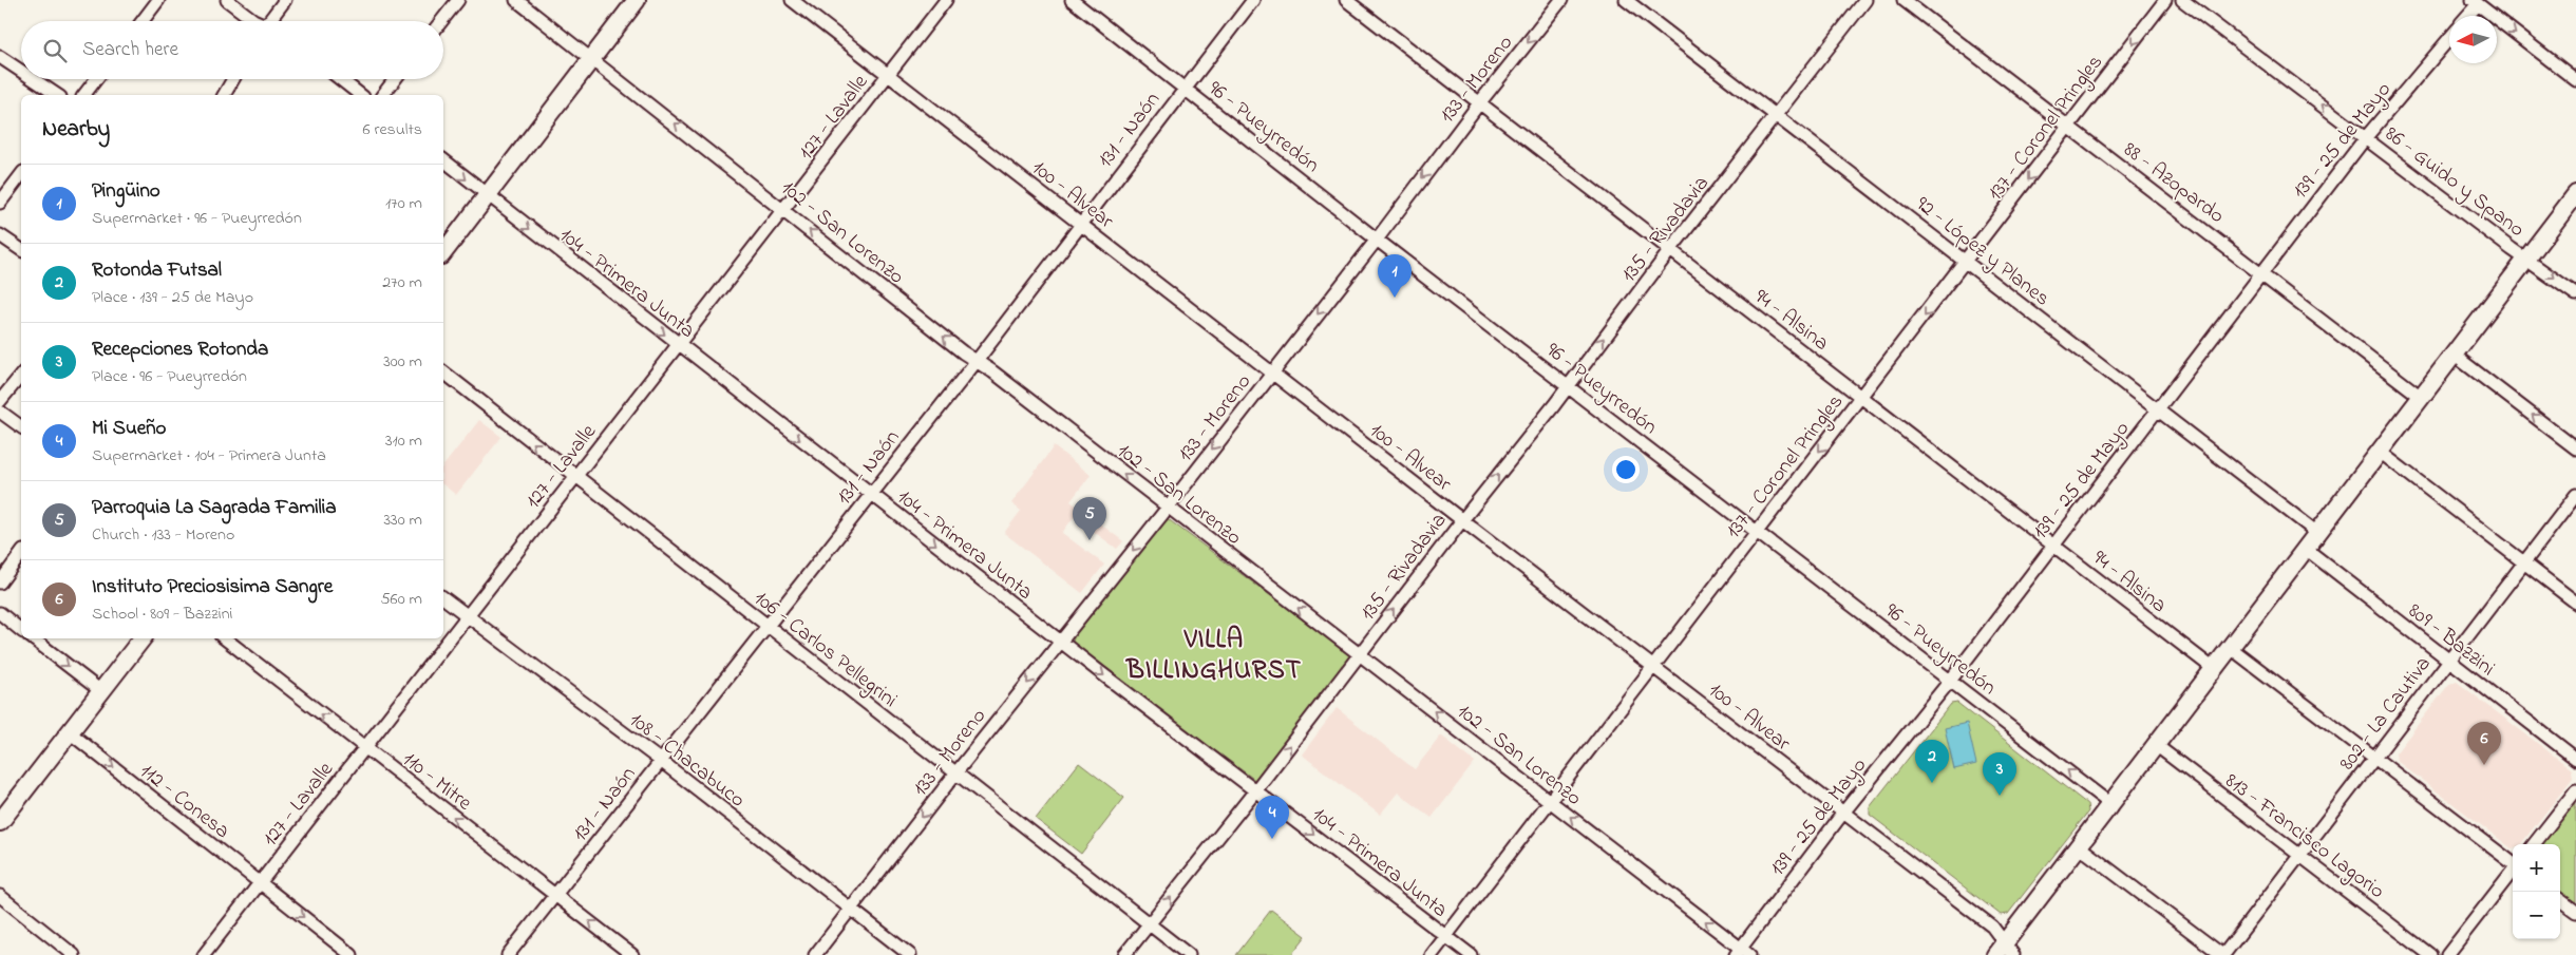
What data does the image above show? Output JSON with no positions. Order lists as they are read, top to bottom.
{
  "streets": {
    "street": [
      "133 - Moreno",
      "127 - Lavalle",
      "96 - Pueyrredón",
      "137 - Coronel Pringles",
      "131 - Naón",
      "139 - 25 de Mayo",
      "86 - Guido y Spano",
      "88 - Azopardo",
      "100 - Alvear",
      "135 - Rivadavia",
      "102 - San Lorenzo",
      "92 - López y Planes",
      "104 - Primera Junta",
      "94 - Alsina",
      "809 - Bazzini",
      "106 - Carlos Pellegrini",
      "802 - La Cautiva",
      "108 - Chacabuco",
      "110 - Mitre",
      "112 - Conesa",
      "813 - Francisco Lagorio"
    ]
  },
  "crossings": [
    ["133 - Moreno", "96 - Pueyrredón"],
    ["133 - Moreno", "100 - Alvear"],
    ["133 - Moreno", "102 - San Lorenzo"],
    ["133 - Moreno", "104 - Primera Junta"],
    ["133 - Moreno", "94 - Alsina"],
    ["133 - Moreno", "106 - Carlos Pellegrini"],
    ["133 - Moreno", "108 - Chacabuco"],
    ["127 - Lavalle", "100 - Alvear"],
    ["127 - Lavalle", "102 - San Lorenzo"],
    ["127 - Lavalle", "104 - Primera Junta"],
    ["127 - Lavalle", "106 - Carlos Pellegrini"],
    ["127 - Lavalle", "108 - Chacabuco"],
    ["127 - Lavalle", "110 - Mitre"],
    ["127 - Lavalle", "112 - Conesa"],
    ["96 - Pueyrredón", "137 - Coronel Pringles"],
    ["96 - Pueyrredón", "131 - Naón"],
    ["96 - Pueyrredón", "139 - 25 de Mayo"],
    ["96 - Pueyrredón", "135 - Rivadavia"],
    ["137 - Coronel Pringles", "88 - Azopardo"],
    ["137 - Coronel Pringles", "100 - Alvear"],
    ["137 - Coronel Pringles", "102 - San Lorenzo"],
    ["137 - Coronel Pringles", "92 - López y Planes"],
    ["137 - Coronel Pringles", "104 - Primera Junta"],
    ["137 - Coronel Pringles", "94 - Alsina"],
    ["131 - Naón", "100 - Alvear"],
    ["131 - Naón", "102 - San Lorenzo"],
    ["131 - Naón", "104 - Primera Junta"],
    ["131 - Naón", "106 - Carlos Pellegrini"],
    ["131 - Naón", "108 - Chacabuco"],
    ["131 - Naón", "110 - Mitre"],
    ["139 - 25 de Mayo", "86 - Guido y Spano"],
    ["139 - 25 de Mayo", "88 - Azopardo"],
    ["139 - 25 de Mayo", "100 - Alvear"],
    ["139 - 25 de Mayo", "102 - San Lorenzo"],
    ["139 - 25 de Mayo", "92 - López y Planes"],
    ["139 - 25 de Mayo", "94 - Alsina"],
    ["100 - Alvear", "135 - Rivadavia"],
    ["135 - Rivadavia", "102 - San Lorenzo"],
    ["135 - Rivadavia", "92 - López y Planes"],
    ["135 - Rivadavia", "104 - Primera Junta"],
    ["135 - Rivadavia", "94 - Alsina"],
    ["135 - Rivadavia", "106 - Carlos Pellegrini"],
    ["809 - Bazzini", "802 - La Cautiva"],
    ["802 - La Cautiva", "813 - Francisco Lagorio"]
  ],
  "one_way": [
    "133 - Moreno",
    "137 - Coronel Pringles",
    "135 - Rivadavia",
    "102 - San Lorenzo",
    "104 - Primera Junta",
    "110 - Mitre",
    "112 - Conesa"
  ],
  "districts": ["VILLA BILLINGHURST"],
  "north": "left",
  "page": {
    "search": "Search here",
    "heading": ["Nearby", "6 results"],
    "list": [
      {
        "mark": "1",
        "name": "Pingüino",
        "note": "Supermarket · 96 - Pueyrredón",
        "value": "170 m"
      },
      {
        "mark": "2",
        "name": "Rotonda Futsal",
        "note": "Place · 139 - 25 de Mayo",
        "value": "270 m"
      },
      {
        "mark": "3",
        "name": "Recepciones Rotonda",
        "note": "Place · 96 - Pueyrredón",
        "value": "300 m"
      },
      {
        "mark": "4",
        "name": "Mi Sueño",
        "note": "Supermarket · 104 - Primera Junta",
        "value": "310 m"
      },
      {
        "mark": "5",
        "name": "Parroquia La Sagrada Familia",
        "note": "Church · 133 - Moreno",
        "value": "330 m"
      },
      {
        "mark": "6",
        "name": "Instituto Preciosisima Sangre",
        "note": "School · 809 - Bazzini",
        "value": "560 m"
      }
    ],
    "pins": [
      "1",
      "5",
      "6",
      "2",
      "3",
      "4"
    ],
    "map_buttons": ["+", "−"]
  }
}
